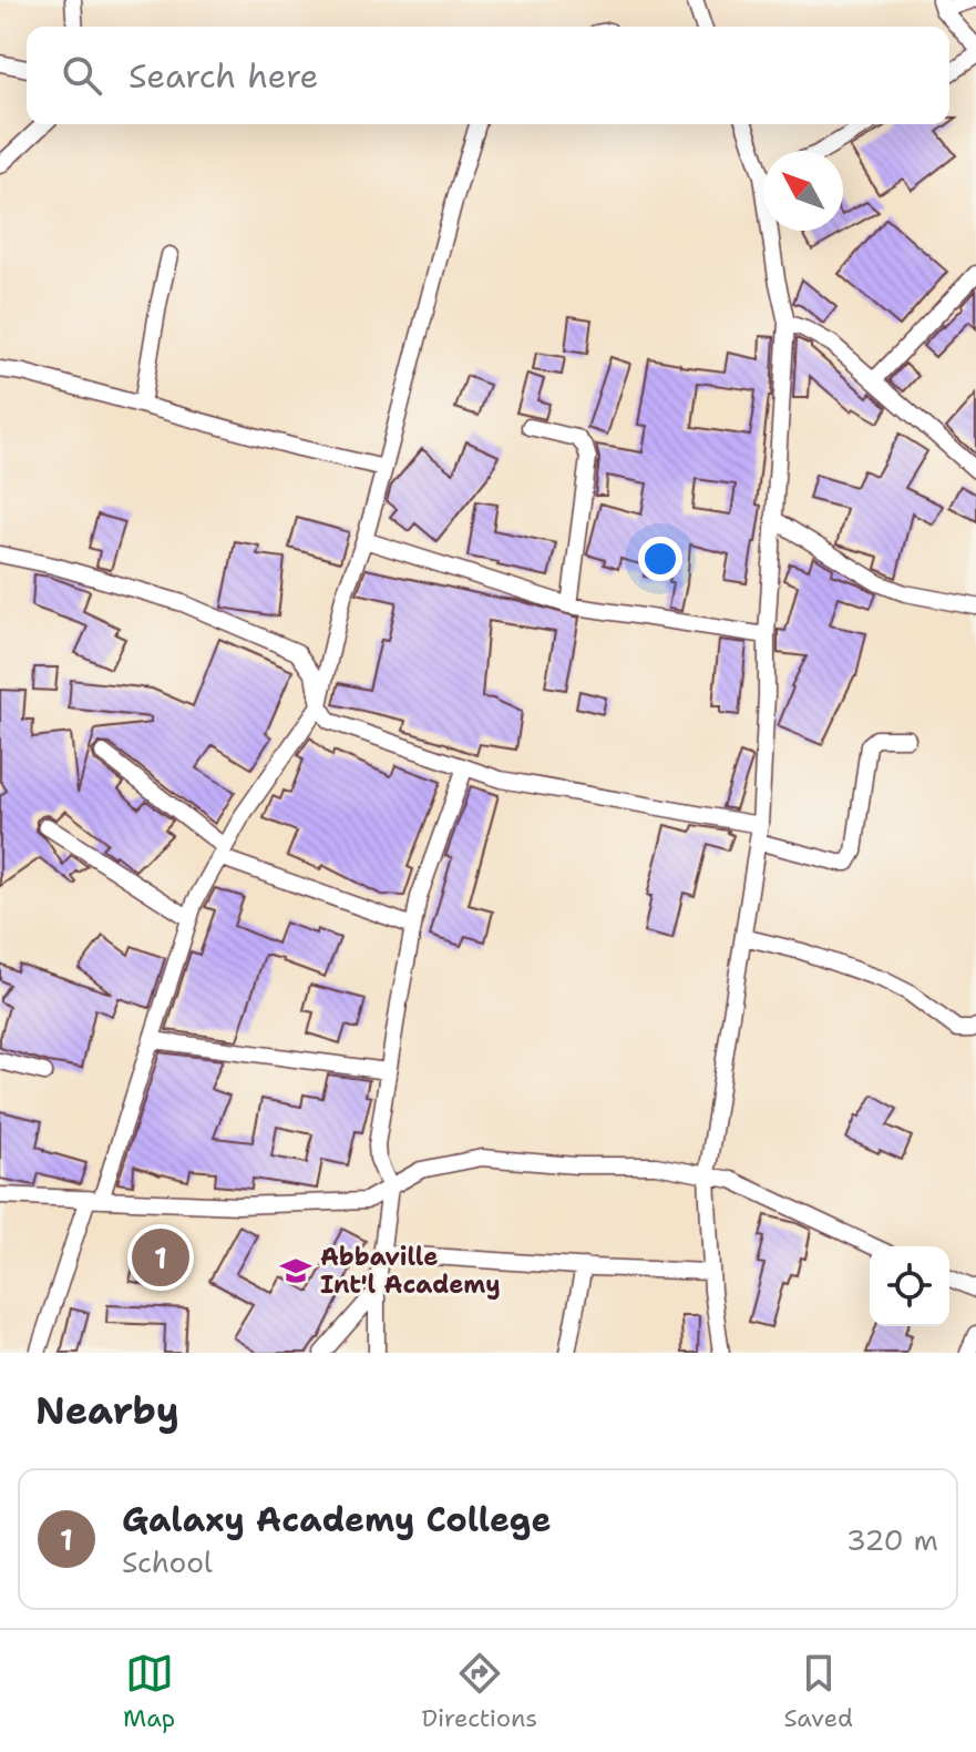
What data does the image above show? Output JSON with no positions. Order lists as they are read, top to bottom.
{
  "places": {
    "school or university": ["Abbaville Int'l Academy"]
  },
  "north": "top left",
  "page": {
    "search": "Search here",
    "pins": "1",
    "heading": "Nearby",
    "list": [
      {
        "mark": "1",
        "name": "Galaxy Academy College",
        "note": "School",
        "value": "320 m"
      }
    ],
    "nav": ["Map", "Directions", "Saved"]
  }
}
